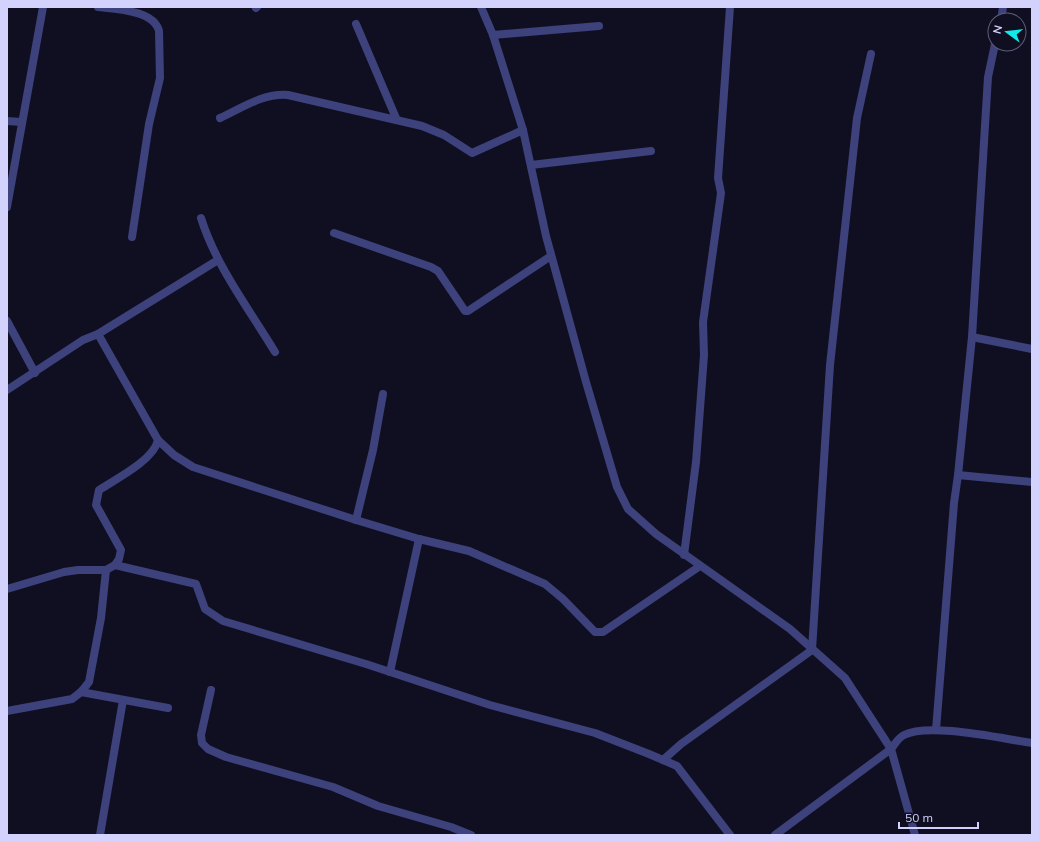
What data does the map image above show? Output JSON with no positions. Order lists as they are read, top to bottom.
{
  "scale_bar": "50 m",
  "north": "left"
}
